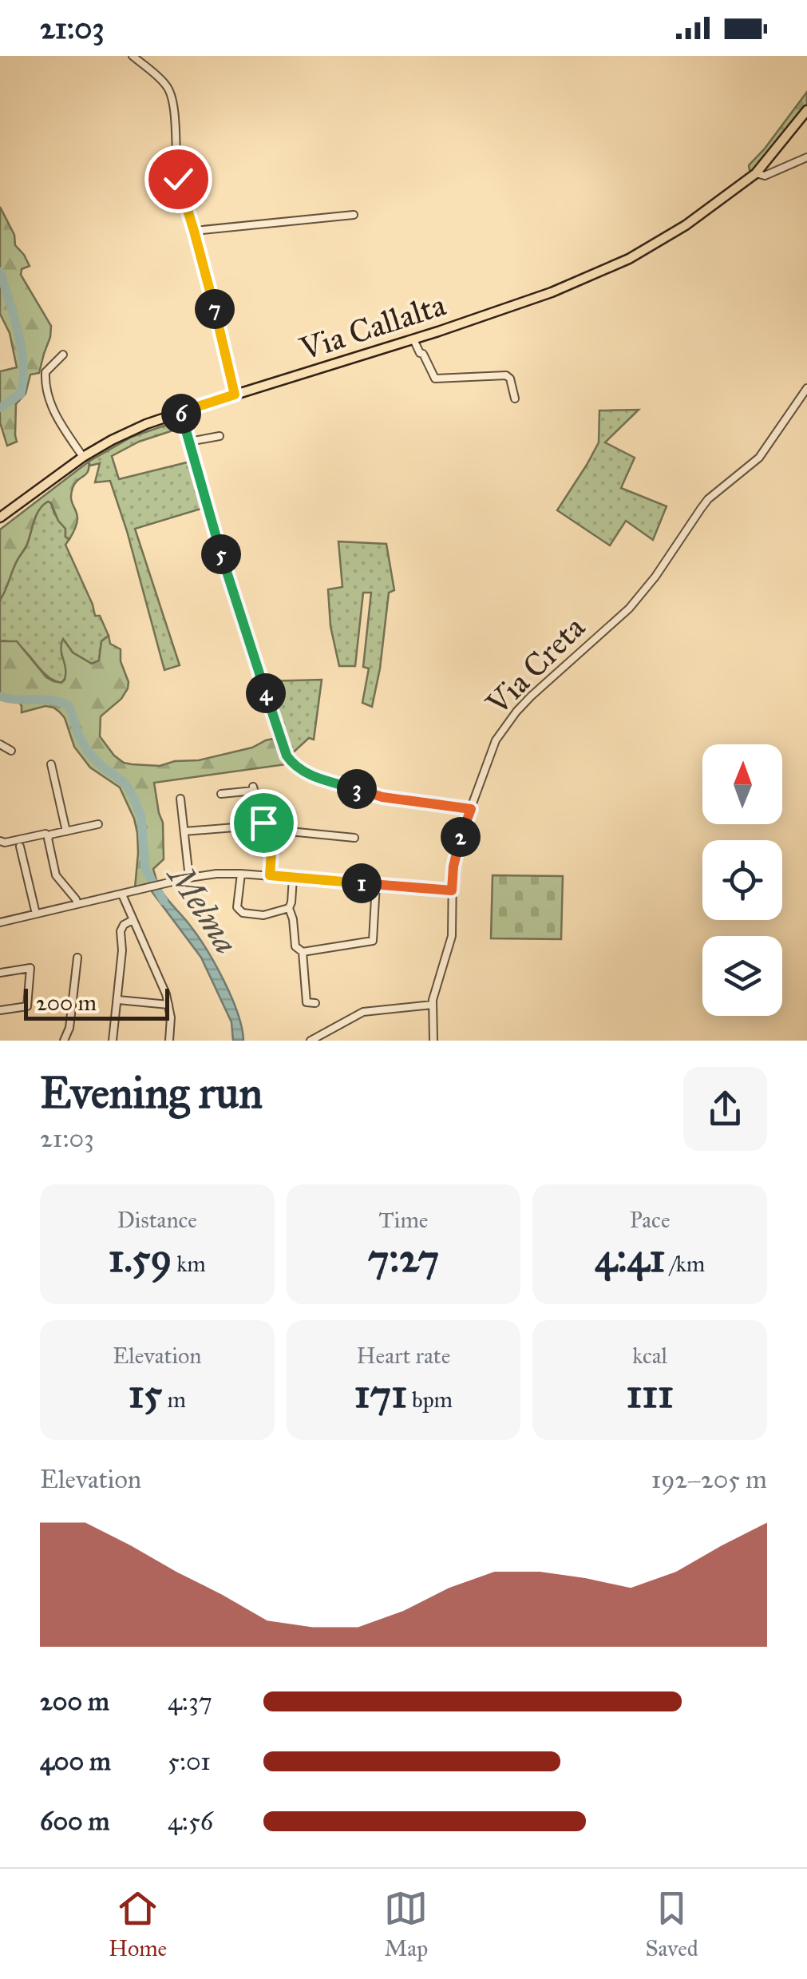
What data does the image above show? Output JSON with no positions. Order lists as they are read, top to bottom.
{
  "streets": {
    "main road": ["Via Callalta"],
    "street": ["Via Creta"]
  },
  "water": ["Melma"],
  "scale_bar": "200 m",
  "north": "top",
  "page": {
    "status": "21:03",
    "pins": [
      "7",
      "6",
      "5",
      "4",
      "3",
      "2",
      "1"
    ],
    "scale": "200 m",
    "heading": ["Evening run", "21:03"],
    "stats": [
      ["Distance", "1.59 km"],
      ["Time", "7:27"],
      ["Pace", "4:41 /km"],
      ["Elevation", "15 m"],
      ["Heart rate", "171 bpm"],
      ["kcal", "111"]
    ],
    "chart": ["Elevation", "192–205 m"],
    "list": [
      {
        "name": "200 m",
        "note": "4:37"
      },
      {
        "name": "400 m",
        "note": "5:01"
      },
      {
        "name": "600 m",
        "note": "4:56"
      }
    ],
    "tabs": ["Home", "Map", "Saved"]
  }
}
